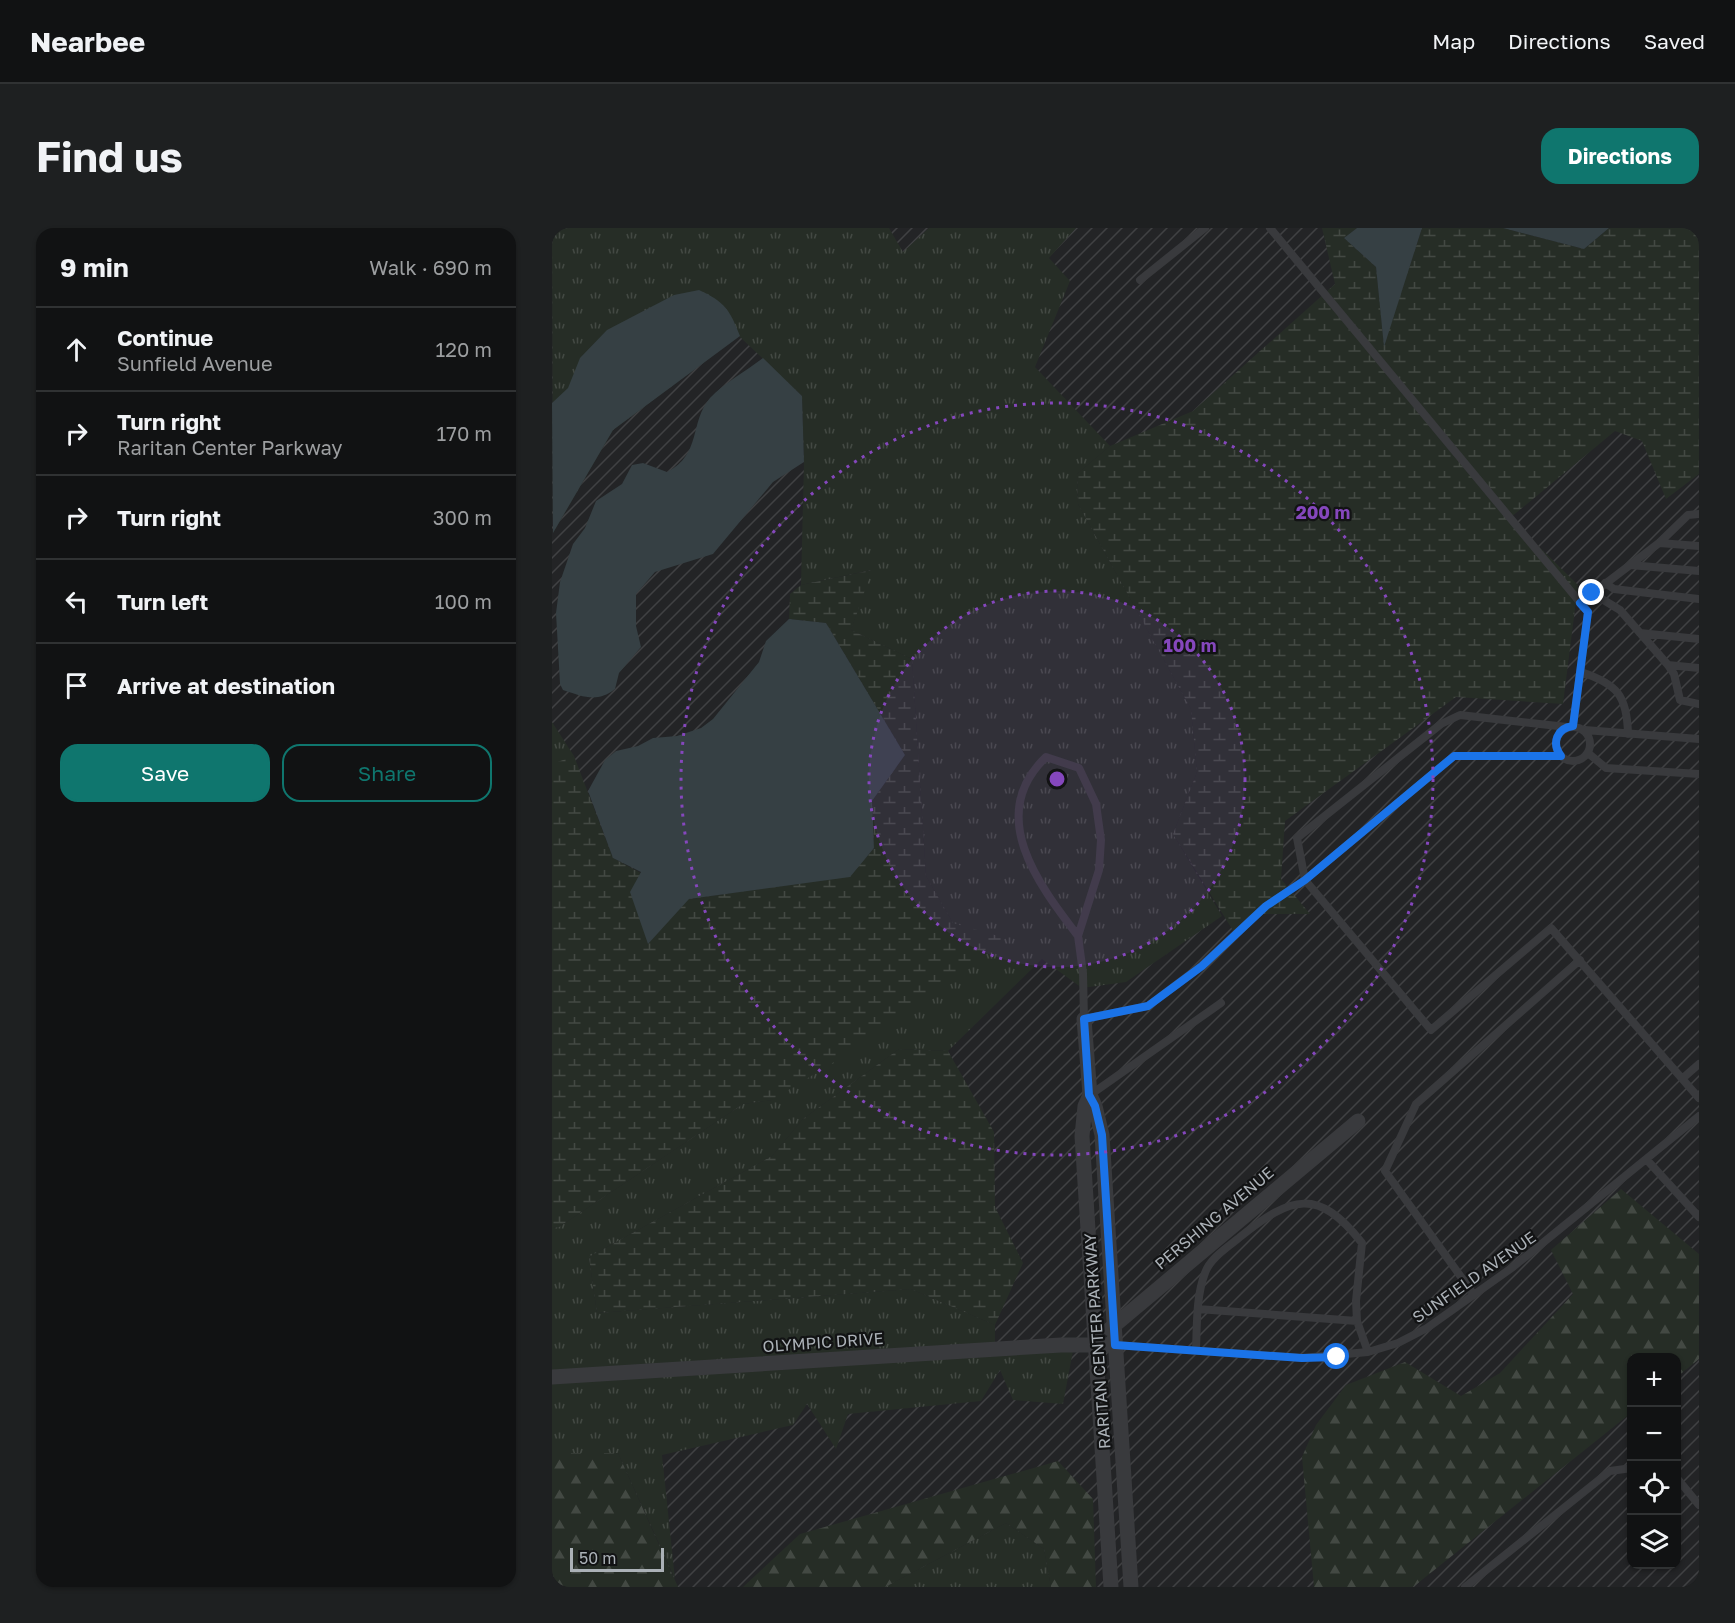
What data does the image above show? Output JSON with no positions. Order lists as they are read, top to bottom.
{
  "streets": {
    "street": ["PERSHING AVENUE", "RARITAN CENTER PARKWAY", "OLYMPIC DRIVE"],
    "lane": ["SUNFIELD AVENUE"]
  },
  "crossings": [
    ["PERSHING AVENUE", "RARITAN CENTER PARKWAY"],
    ["PERSHING AVENUE", "OLYMPIC DRIVE"],
    ["SUNFIELD AVENUE", "RARITAN CENTER PARKWAY"],
    ["SUNFIELD AVENUE", "OLYMPIC DRIVE"],
    ["RARITAN CENTER PARKWAY", "OLYMPIC DRIVE"]
  ],
  "scale_bar": "50 m",
  "page": {
    "header": "Nearbee",
    "nav": ["Map", "Directions", "Saved"],
    "buttons": [
      "Directions",
      ["Save", "Share"]
    ],
    "title": "Find us",
    "heading": ["9 min", "Walk · 690 m"],
    "list": [
      ["Continue", "Sunfield Avenue", "120 m"],
      ["Turn right", "Raritan Center Parkway", "170 m"],
      ["Turn right", "300 m"],
      ["Turn left", "100 m"],
      "Arrive at destination"
    ],
    "map_buttons": ["+", "−"],
    "scale": "50 m"
  },
  "rings": ["200 m", "100 m"]
}
